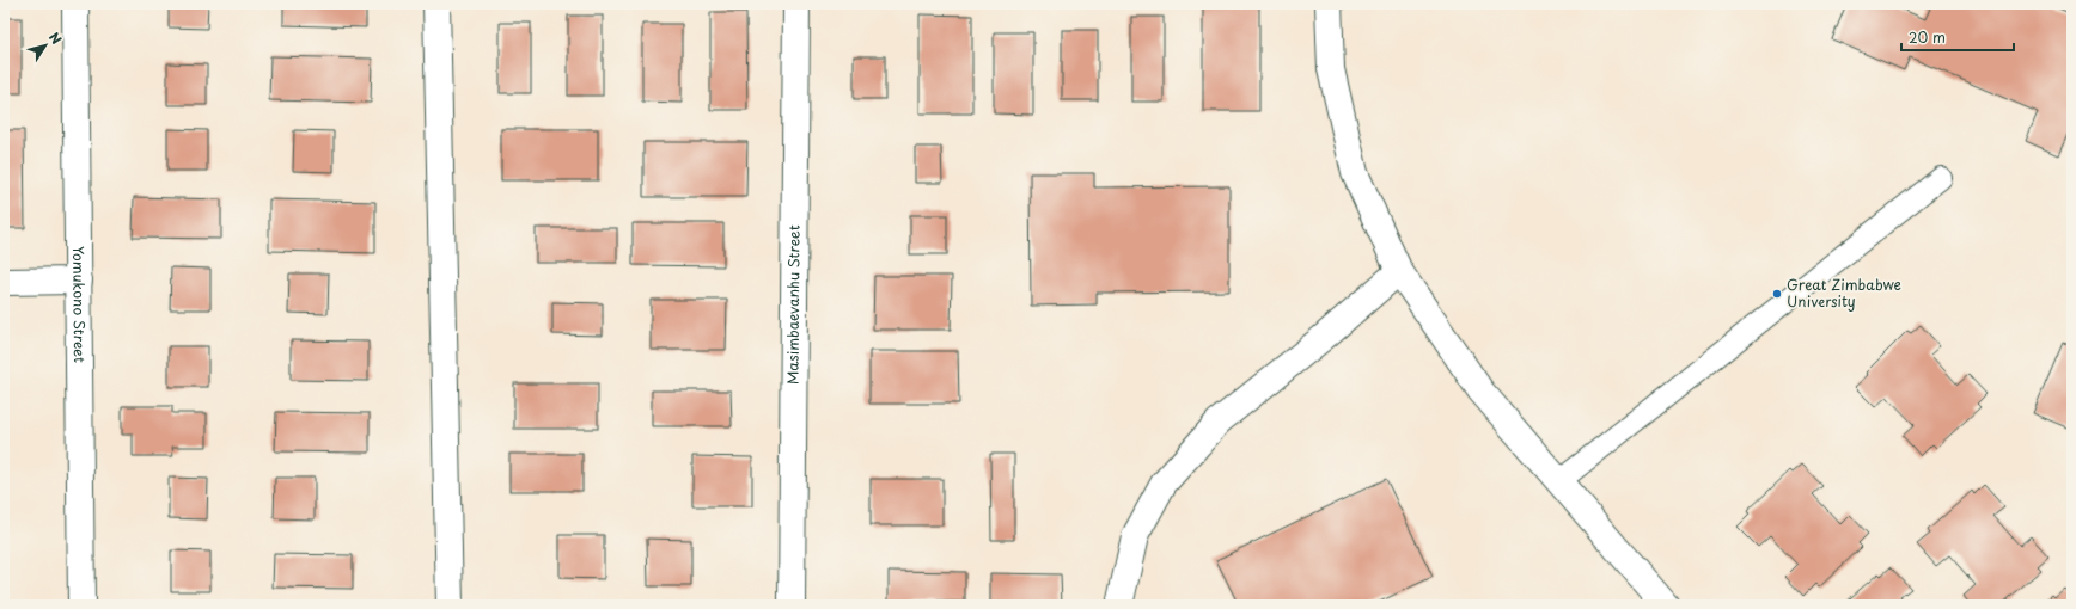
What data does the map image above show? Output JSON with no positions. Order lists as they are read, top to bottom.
{
  "streets": {
    "street": ["Yomukono Street", "Masimbaevanhu Street"]
  },
  "places": ["Great Zimbabwe University"],
  "scale_bar": "20 m",
  "north": "top right"
}
